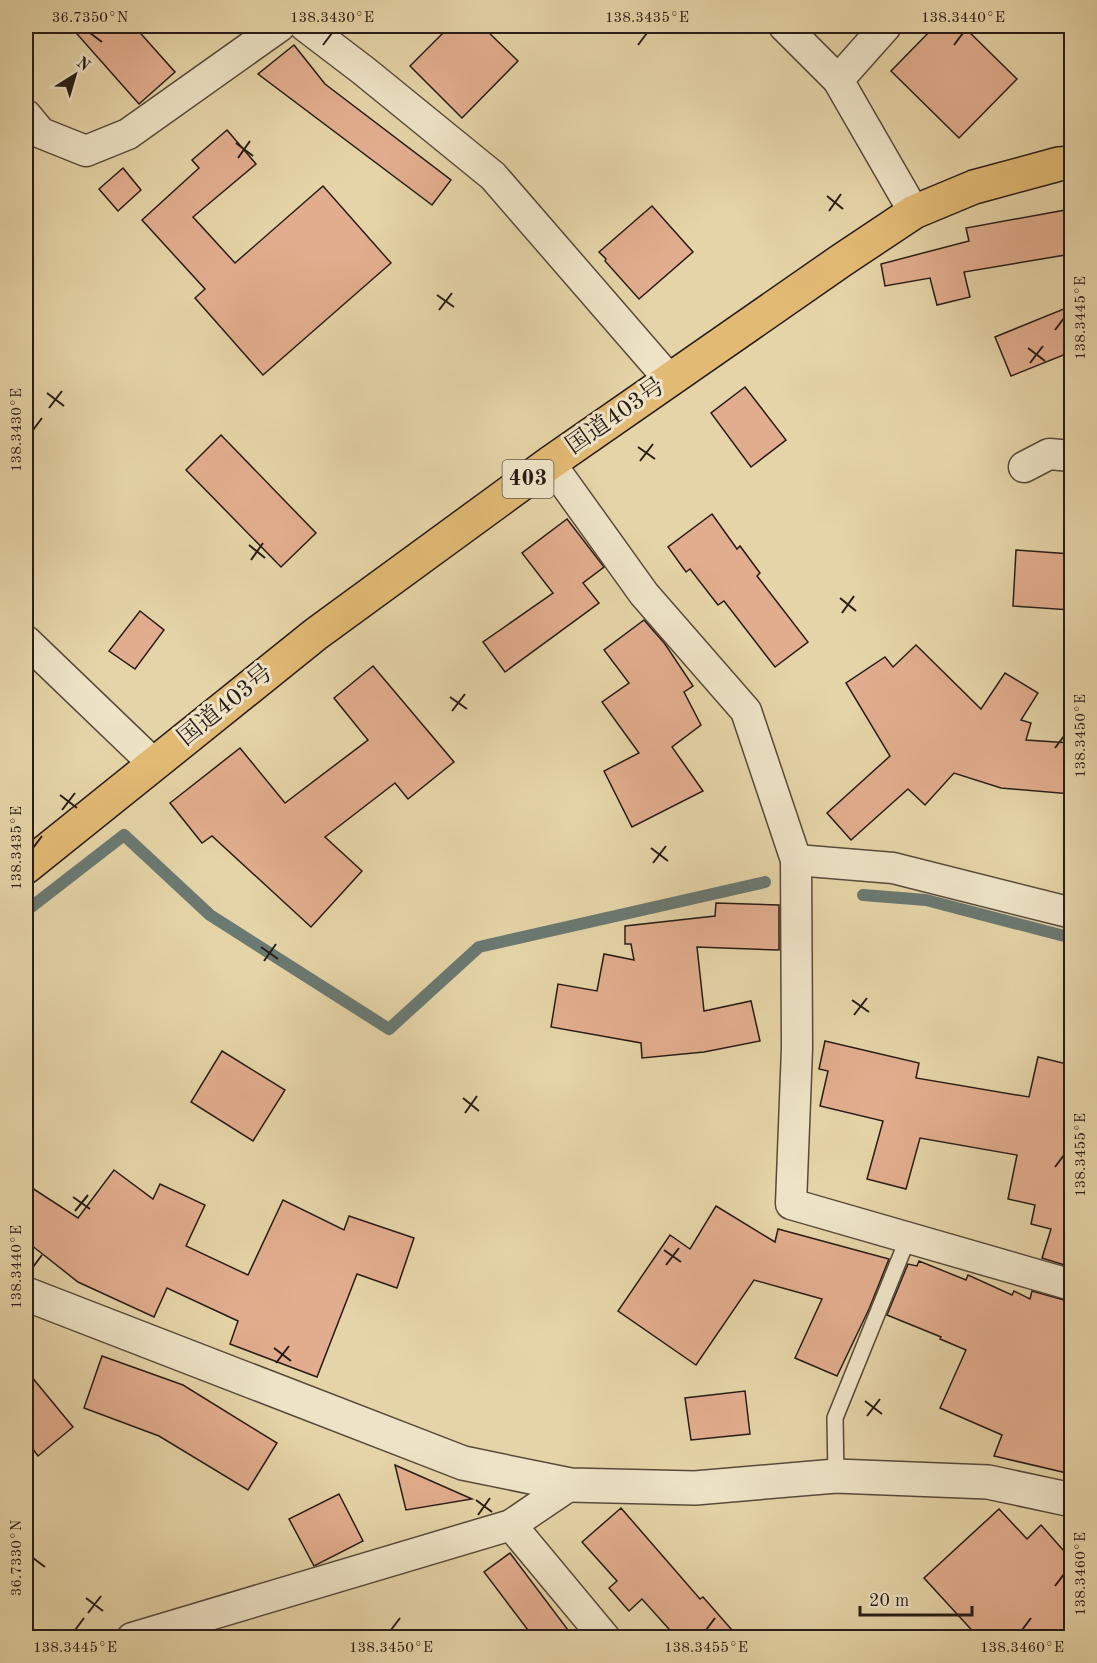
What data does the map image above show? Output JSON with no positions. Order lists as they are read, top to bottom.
{
  "streets": {
    "highway": ["国道403号", "403"]
  },
  "scale_bar": "20 m",
  "north": "top right",
  "coordinates": [
    "36.7350°N",
    "138.3430°E",
    "138.3435°E",
    "138.3440°E",
    "138.3445°E",
    "138.3450°E",
    "138.3455°E",
    "36.7330°N",
    "138.3460°E"
  ]
}
